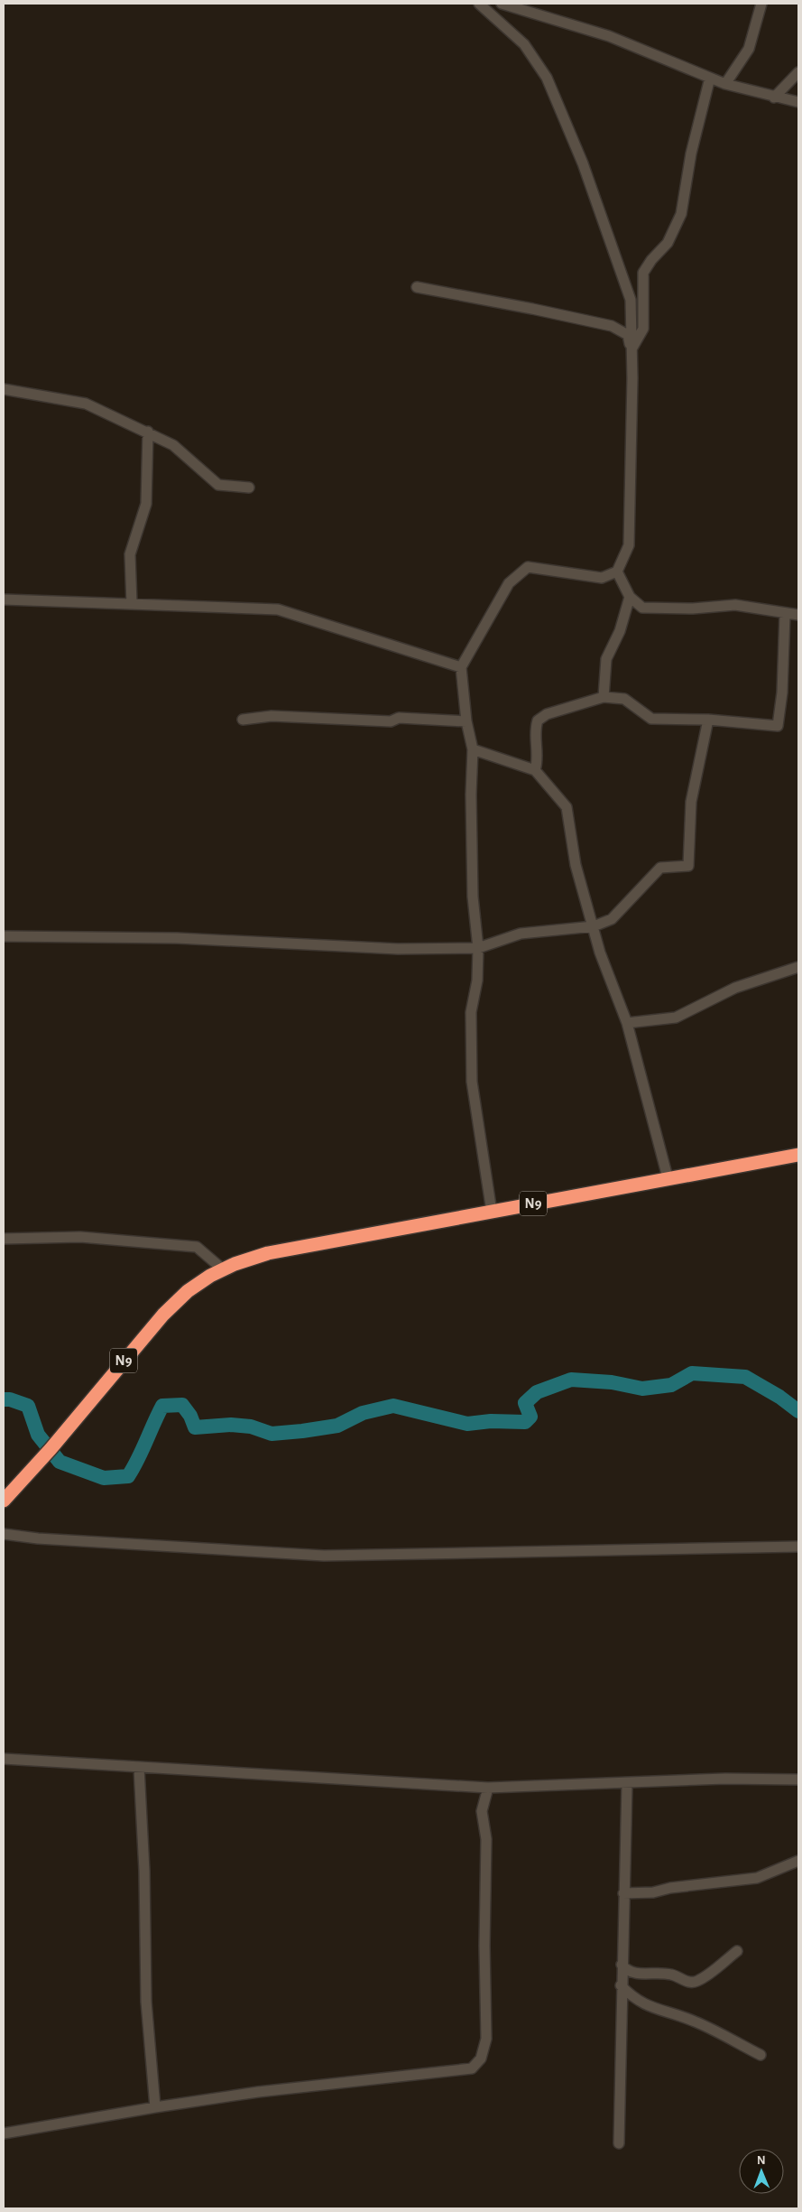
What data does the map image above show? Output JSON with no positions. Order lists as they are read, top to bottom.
{
  "streets": {
    "highway": ["N9"]
  },
  "north": "top"
}
